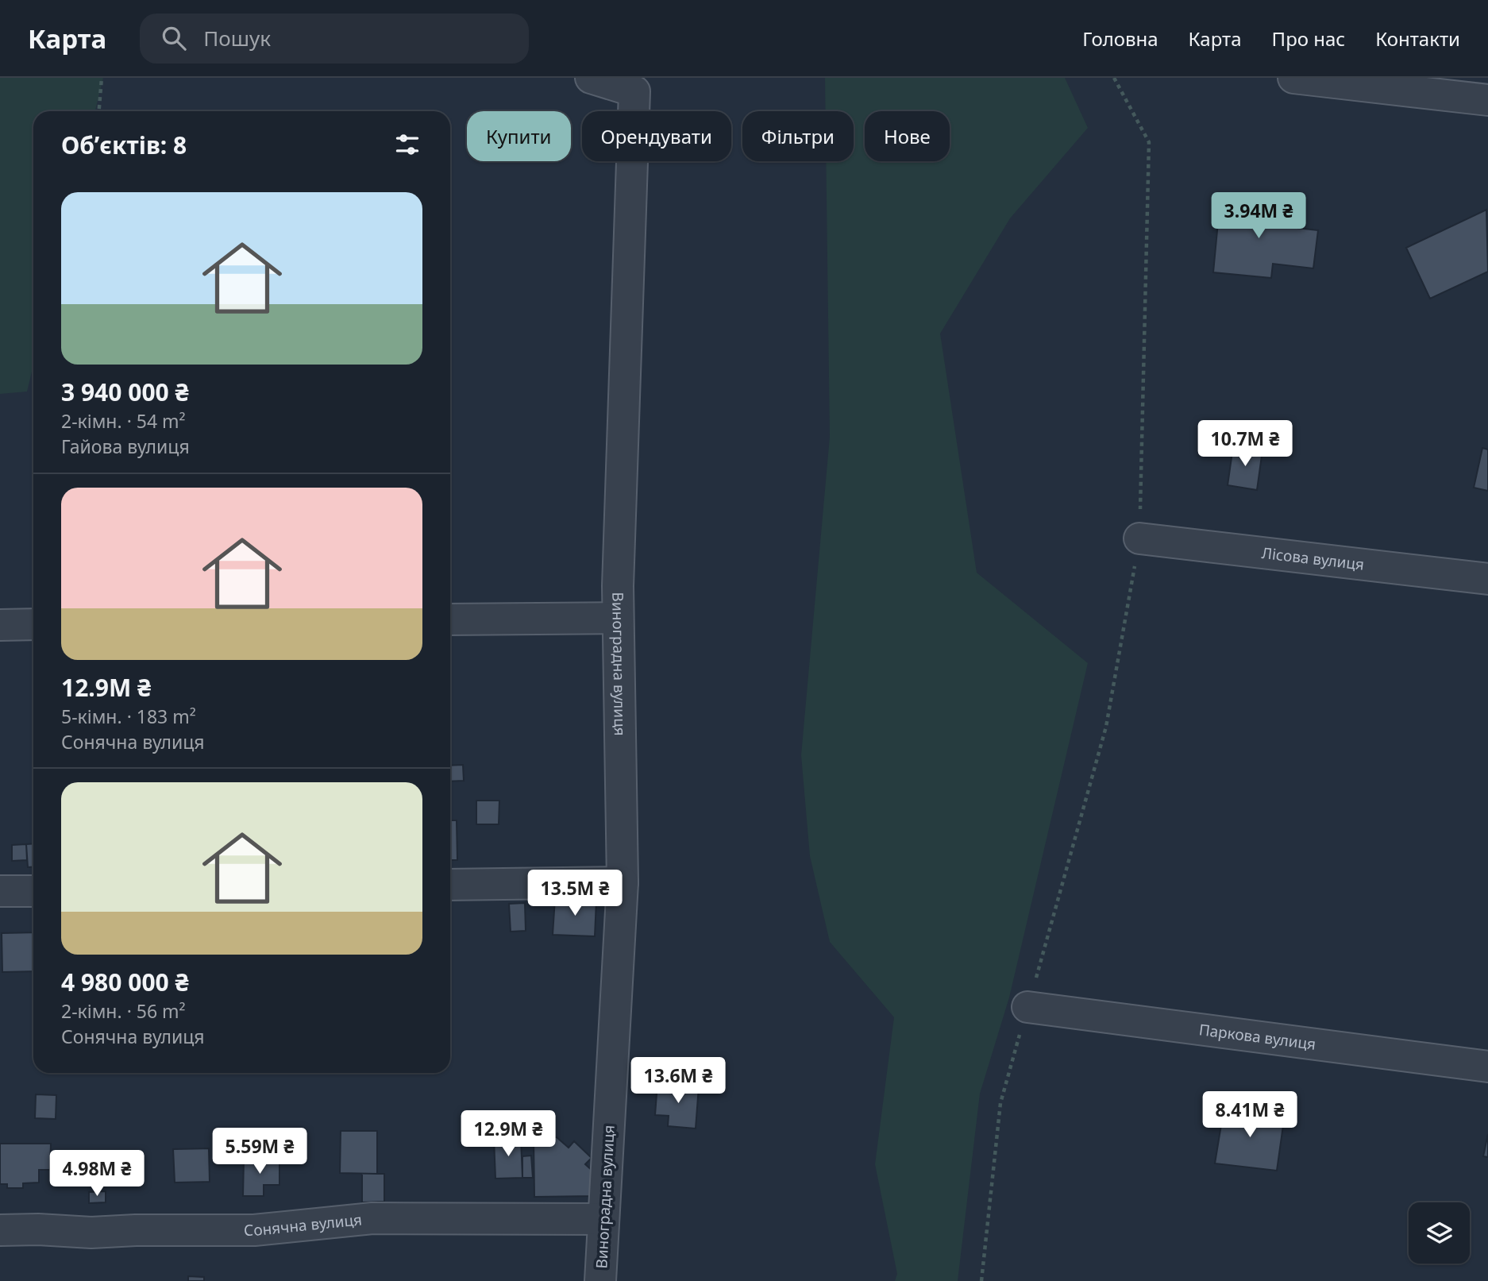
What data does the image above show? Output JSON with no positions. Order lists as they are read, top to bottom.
{
  "streets": {
    "street": [
      "Лісова вулиця",
      "Виноградна вулиця",
      "Паркова вулиця",
      "Сонячна вулиця"
    ]
  },
  "crossings": [
    ["Виноградна вулиця", "Сонячна вулиця"]
  ],
  "page": {
    "header": "Карта",
    "search": "Пошук",
    "nav": [
      "Головна",
      "Карта",
      "Про нас",
      "Контакти"
    ],
    "chip": [
      "Купити",
      "Орендувати",
      "Фільтри",
      "Нове"
    ],
    "heading": "Об’єктів: 8",
    "list": [
      {
        "name": "3 940 000 ₴",
        "note": "2-кімн. · 54 m² · Гайова вулиця"
      },
      {
        "name": "12.9M ₴",
        "note": "5-кімн. · 183 m² · Сонячна вулиця"
      },
      {
        "name": "4 980 000 ₴",
        "note": "2-кімн. · 56 m² · Сонячна вулиця"
      }
    ],
    "price": [
      "3.94M ₴",
      "10.7M ₴",
      "13.5M ₴",
      "13.6M ₴",
      "8.41M ₴",
      "12.9M ₴",
      "5.59M ₴",
      "4.98M ₴"
    ]
  }
}
